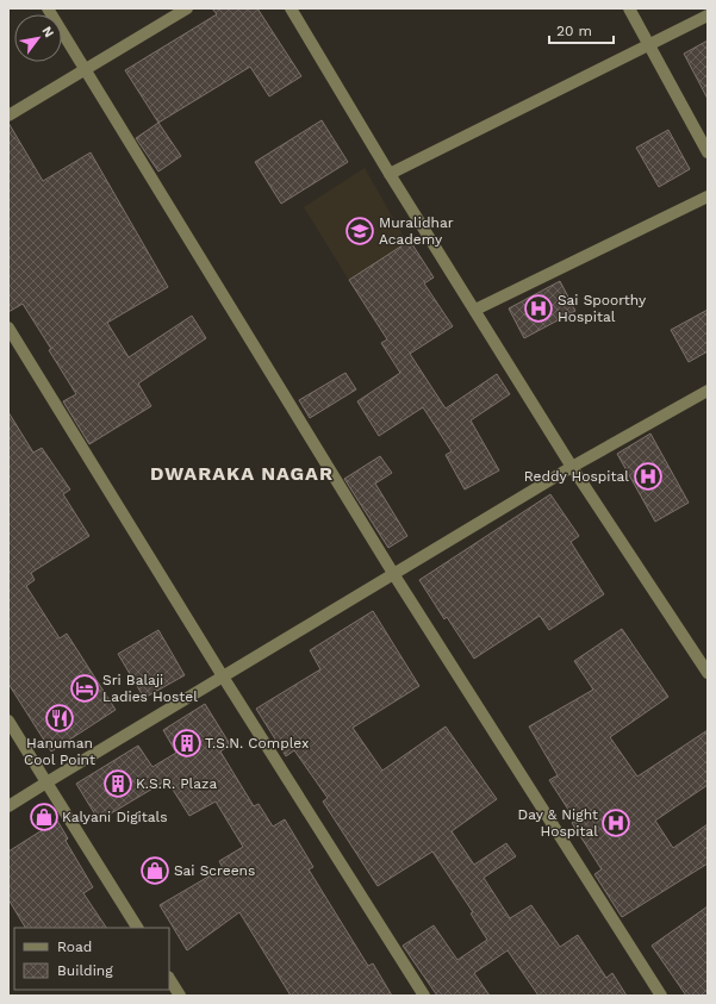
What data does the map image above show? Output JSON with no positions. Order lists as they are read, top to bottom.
{
  "districts": ["DWARAKA NAGAR"],
  "places": {
    "school or university": ["Muralidhar Academy"],
    "hospital": ["Sai Spoorthy Hospital", "Reddy Hospital", "Day & Night Hospital"],
    "hotel": ["Sri Balaji Ladies Hostel"],
    "restaurant": ["Hanuman Cool Point"],
    "building": ["T.S.N. Complex", "K.S.R. Plaza"],
    "shop": ["Kalyani Digitals", "Sai Screens"]
  },
  "legend": ["Road", "Building"],
  "scale_bar": "20 m",
  "north": "top right"
}
